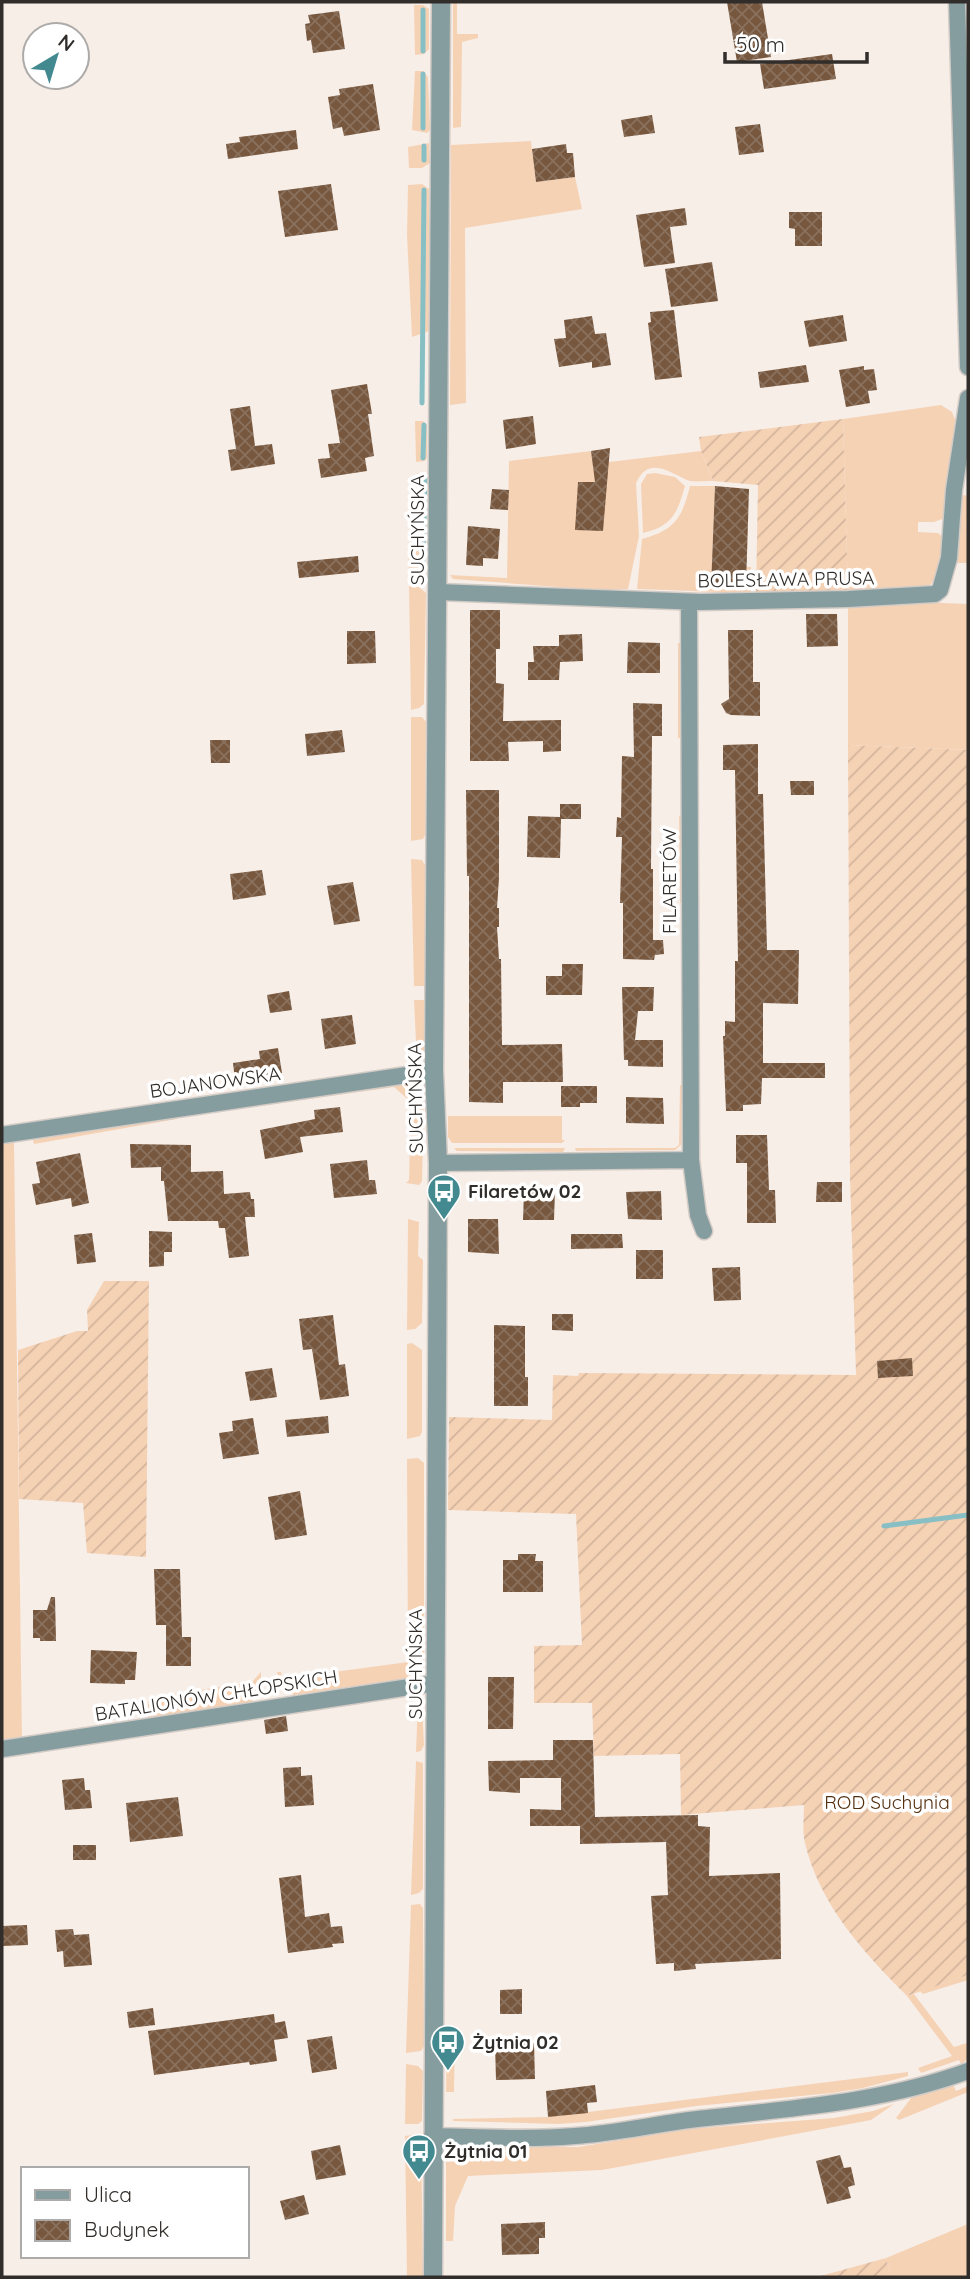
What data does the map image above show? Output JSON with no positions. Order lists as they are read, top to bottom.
{
  "streets": {
    "street": [
      "SUCHYŃSKA",
      "BOLESŁAWA PRUSA",
      "FILARETÓW",
      "BOJANOWSKA",
      "BATALIONÓW CHŁOPSKICH"
    ]
  },
  "crossings": [
    ["SUCHYŃSKA", "BOLESŁAWA PRUSA"],
    ["SUCHYŃSKA", "BOJANOWSKA"],
    ["SUCHYŃSKA", "BATALIONÓW CHŁOPSKICH"],
    ["BOLESŁAWA PRUSA", "FILARETÓW"]
  ],
  "parks": ["ROD Suchynia"],
  "places": {
    "bus stop": ["Filaretów 02", "Żytnia 02", "Żytnia 01"]
  },
  "legend": ["Ulica", "Budynek"],
  "scale_bar": "50 m",
  "north": "top right"
}
